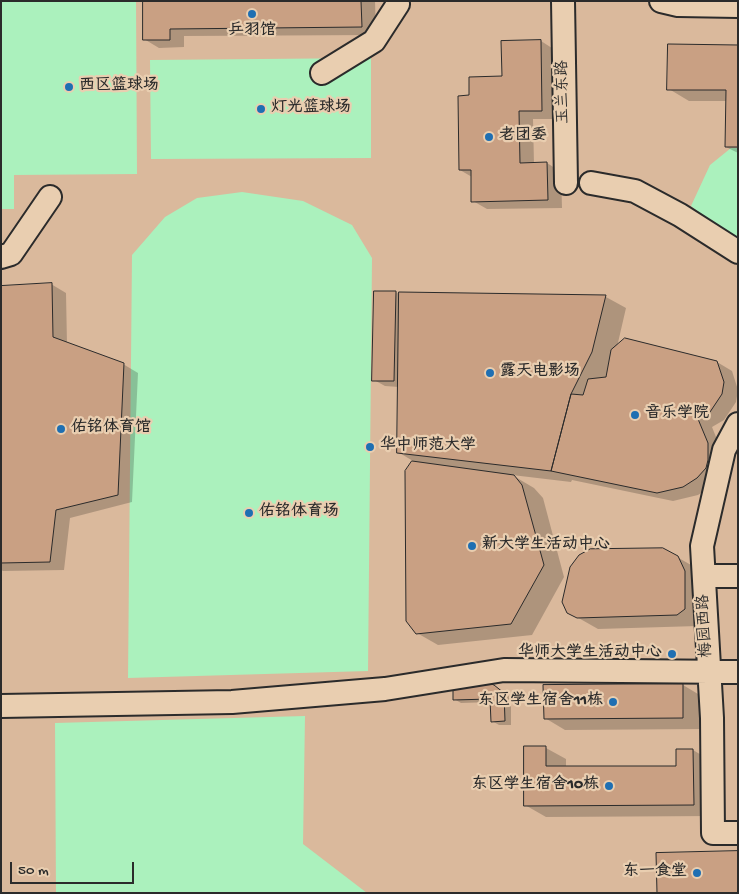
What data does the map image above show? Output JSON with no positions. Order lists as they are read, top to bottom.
{
  "streets": {
    "street": ["玉兰东路", "梅园西路"]
  },
  "places": [
    "乒羽馆",
    "西区篮球场",
    "灯光篮球场",
    "老团委",
    "露天电影场",
    "音乐学院",
    "佑铭体育馆",
    "华中师范大学",
    "佑铭体育场",
    "新大学生活动中心",
    "华师大学生活动中心",
    "东区学生宿舍11栋",
    "东区学生宿舍10栋",
    "东一食堂"
  ],
  "scale_bar": "50 m"
}
